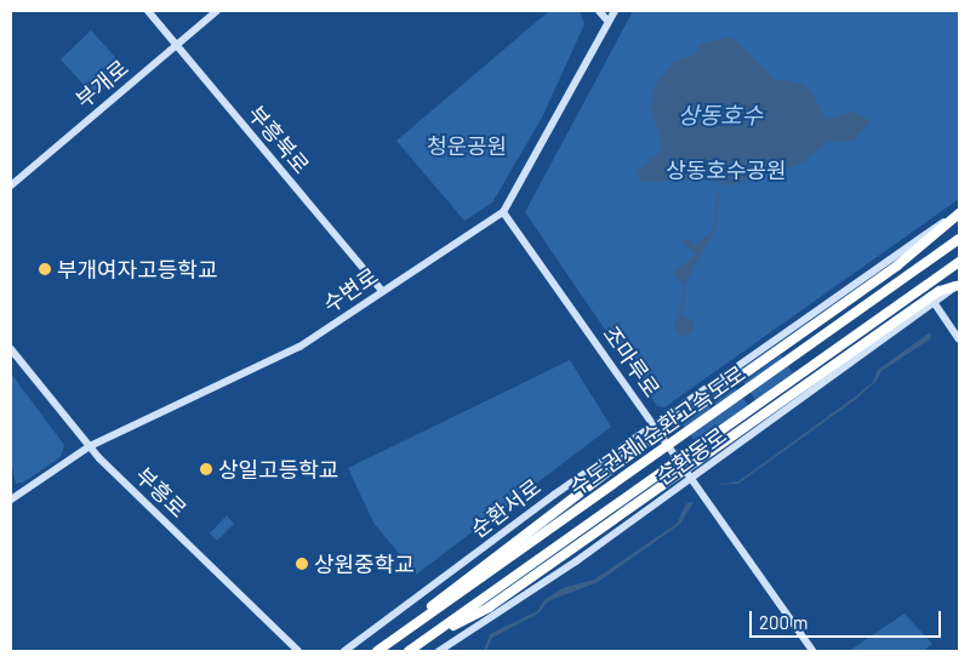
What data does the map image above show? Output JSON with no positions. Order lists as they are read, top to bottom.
{
  "streets": {
    "highway": ["수도권제1순환고속도로"],
    "street": [
      "부개로",
      "부흥북로",
      "수변로",
      "조마루로",
      "순환동로",
      "부흥로",
      "순환서로"
    ]
  },
  "crossings": [
    ["부개로", "부흥북로"],
    ["부흥북로", "수변로"],
    ["수변로", "조마루로"],
    ["수변로", "부흥로"],
    ["조마루로", "순환동로"],
    ["조마루로", "순환서로"]
  ],
  "water": ["상동호수"],
  "parks": ["청운공원", "상동호수공원"],
  "places": ["부개여자고등학교", "상일고등학교", "상원중학교"],
  "scale_bar": "200 m"
}
